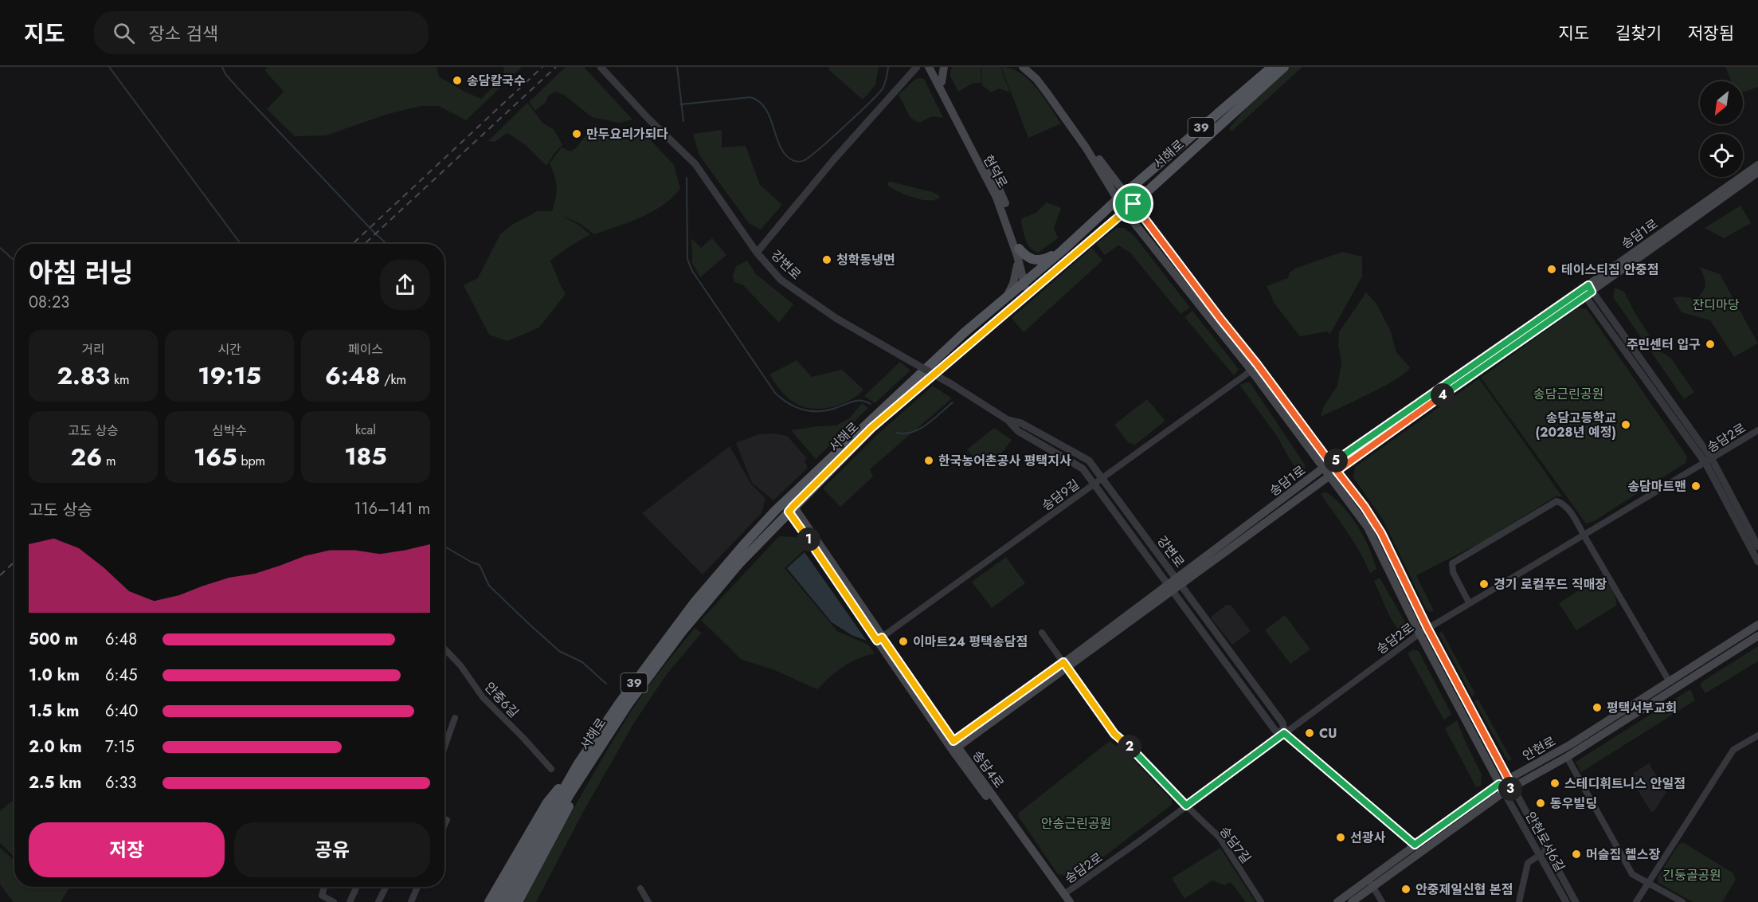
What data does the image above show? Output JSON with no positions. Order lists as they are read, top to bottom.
{
  "streets": {
    "main road": [
      "39",
      "서해로",
      "현덕로",
      "송담1로",
      "안현로",
      "송담4로"
    ],
    "street": [
      "강변로",
      "송담2로",
      "송담9길",
      "안중6길",
      "안현로서6길",
      "송담7길"
    ]
  },
  "crossings": [
    ["서해로", "현덕로"],
    ["서해로", "송담4로"],
    ["송담1로", "강변로"],
    ["송담1로", "송담4로"],
    ["송담1로", "송담7길"],
    ["강변로", "송담2로"],
    ["강변로", "송담9길"],
    ["강변로", "안현로"],
    ["송담2로", "송담4로"],
    ["송담2로", "송담7길"],
    ["송담9길", "송담4로"],
    ["안현로", "안현로서6길"]
  ],
  "parks": [
    "잔디마당",
    "송담근린공원",
    "안송근린공원",
    "긴둥골공원"
  ],
  "places": [
    "송담칼국수",
    "만두요리가되다",
    "청학동냉면",
    "테이스티짐 안중점",
    "주민센터 입구",
    "송담고등학교 (2028년 예정)",
    "한국농어촌공사 평택지사",
    "송담마트맨",
    "경기 로컬푸드 직매장",
    "이마트24 평택송담점",
    "평택서부교회",
    "CU",
    "스테디휘트니스 안일점",
    "동우빌딩",
    "선광사",
    "머슬짐 헬스장",
    "안중제일신협 본점"
  ],
  "north": "bottom left",
  "page": {
    "header": "지도",
    "search": "장소 검색",
    "nav": ["지도", "길찾기", "저장됨"],
    "heading": ["아침 러닝", "08:23"],
    "stats": [
      ["거리", "2.83 km"],
      ["시간", "19:15"],
      ["페이스", "6:48 /km"],
      ["고도 상승", "26 m"],
      ["심박수", "165 bpm"],
      ["kcal", "185"]
    ],
    "pins": [
      "4",
      "5",
      "1",
      "2",
      "3"
    ],
    "chart": ["고도 상승", "116–141 m"],
    "list": [
      {
        "name": "500 m",
        "note": "6:48"
      },
      {
        "name": "1.0 km",
        "note": "6:45"
      },
      {
        "name": "1.5 km",
        "note": "6:40"
      },
      {
        "name": "2.0 km",
        "note": "7:15"
      },
      {
        "name": "2.5 km",
        "note": "6:33"
      }
    ],
    "buttons": ["저장", "공유"]
  }
}
